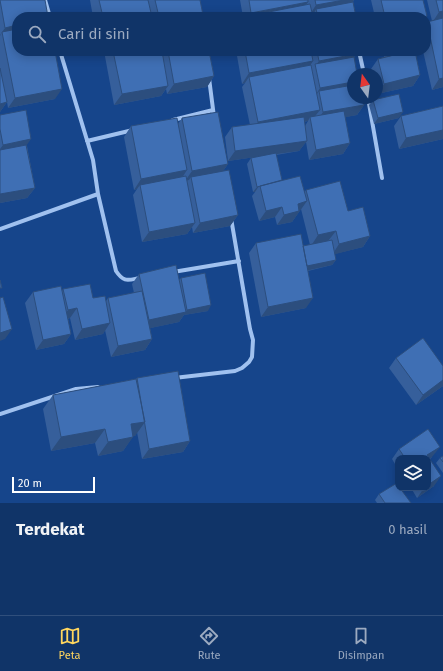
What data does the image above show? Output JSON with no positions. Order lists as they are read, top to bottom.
{
  "scale_bar": "20 m",
  "north": "top",
  "page": {
    "search": "Cari di sini",
    "scale": "20 m",
    "heading": ["Terdekat", "0 hasil"],
    "nav": ["Peta", "Rute", "Disimpan"]
  }
}
